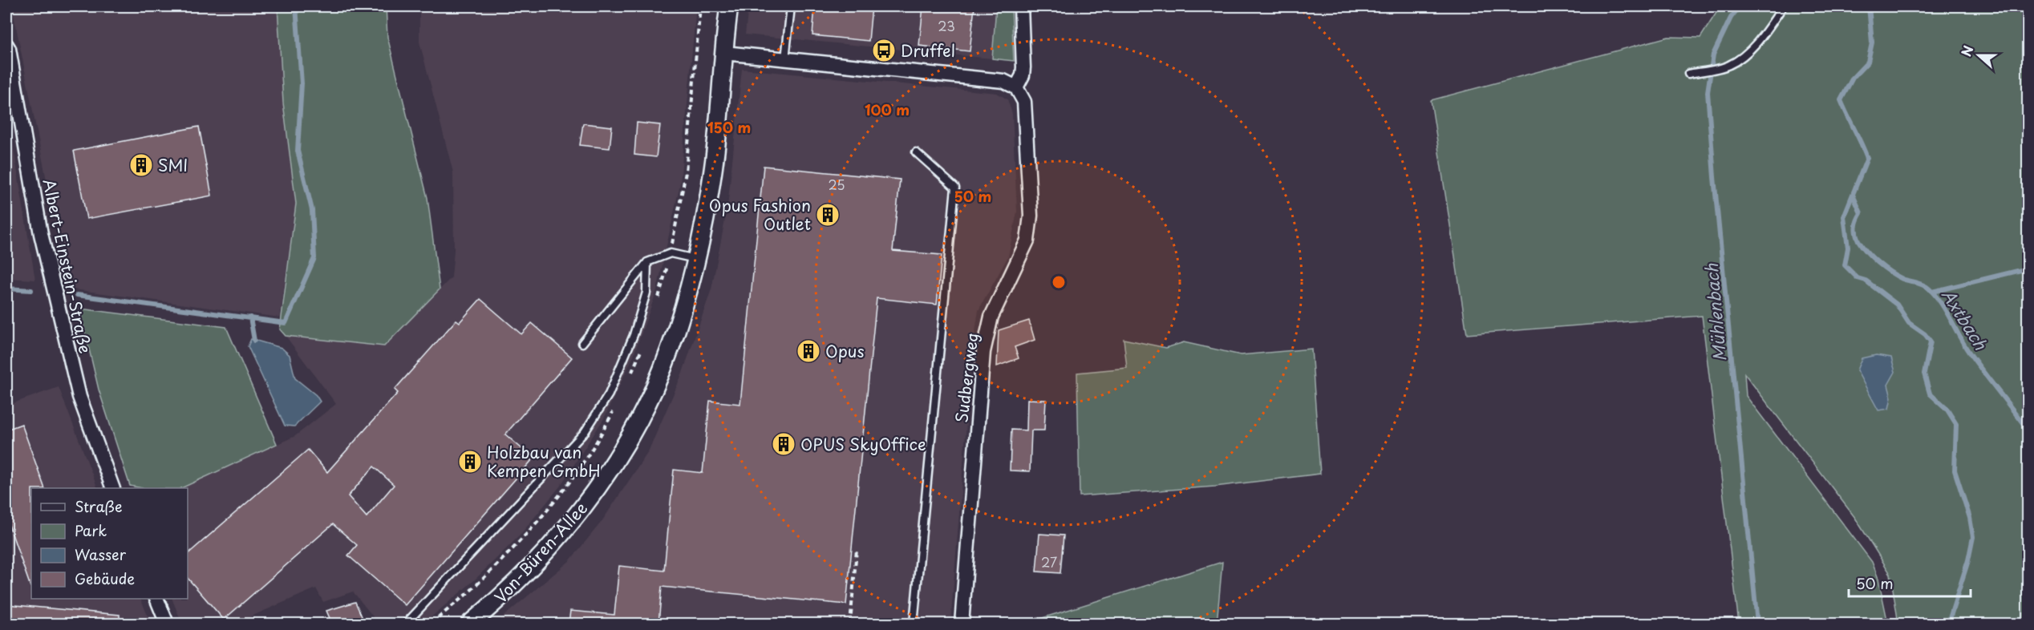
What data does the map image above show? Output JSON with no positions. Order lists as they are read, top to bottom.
{
  "streets": {
    "street": ["Albert-Einstein-Straße", "Sudbergweg", "Von-Büren-Allee"]
  },
  "water": ["Mühlenbach", "Axtbach"],
  "places": {
    "bus stop": ["Druffel"],
    "building": [
      "SMI",
      "Opus Fashion Outlet",
      "Opus",
      "OPUS SkyOffice",
      "Holzbau van Kempen GmbH"
    ]
  },
  "house_numbers": ["23", "25", "27"],
  "legend": [
    "Straße",
    "Park",
    "Wasser",
    "Gebäude"
  ],
  "scale_bar": "50 m",
  "north": "left",
  "rings": ["100 m", "150 m", "50 m"]
}
